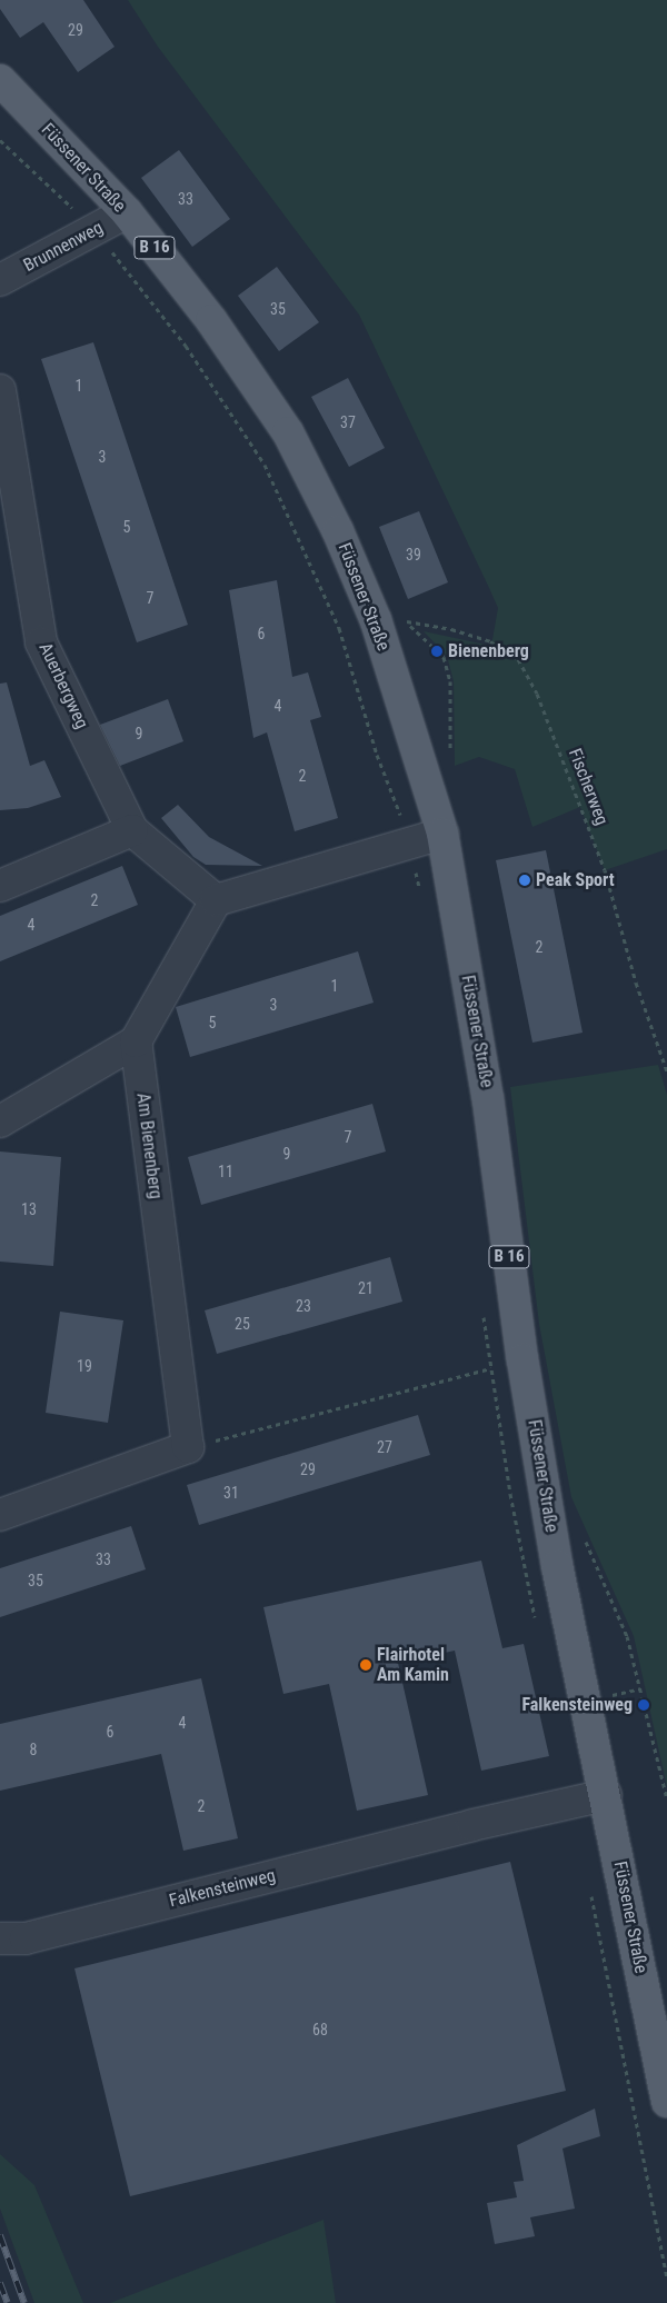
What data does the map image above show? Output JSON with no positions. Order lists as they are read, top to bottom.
{
  "streets": {
    "main road": ["Füssener Straße", "B 16"],
    "street": [
      "Brunnenweg",
      "Auerbergweg",
      "Am Bienenberg",
      "Falkensteinweg"
    ],
    "path": ["Fischerweg"]
  },
  "crossings": [
    ["Füssener Straße", "Brunnenweg"],
    ["Füssener Straße", "Fischerweg"],
    ["Füssener Straße", "Falkensteinweg"]
  ],
  "places": [
    "Bienenberg",
    "Peak Sport",
    "Flairhotel Am Kamin",
    "Falkensteinweg"
  ],
  "house_numbers": [
    "29",
    "33",
    "35",
    "1",
    "37",
    "3",
    "5",
    "39",
    "7",
    "6",
    "4",
    "9",
    "2",
    "2",
    "4",
    "2",
    "1",
    "3",
    "5",
    "7",
    "9",
    "11",
    "13",
    "21",
    "23",
    "25",
    "19",
    "27",
    "29",
    "31",
    "33",
    "35",
    "4",
    "6",
    "8",
    "2",
    "68"
  ]
}
